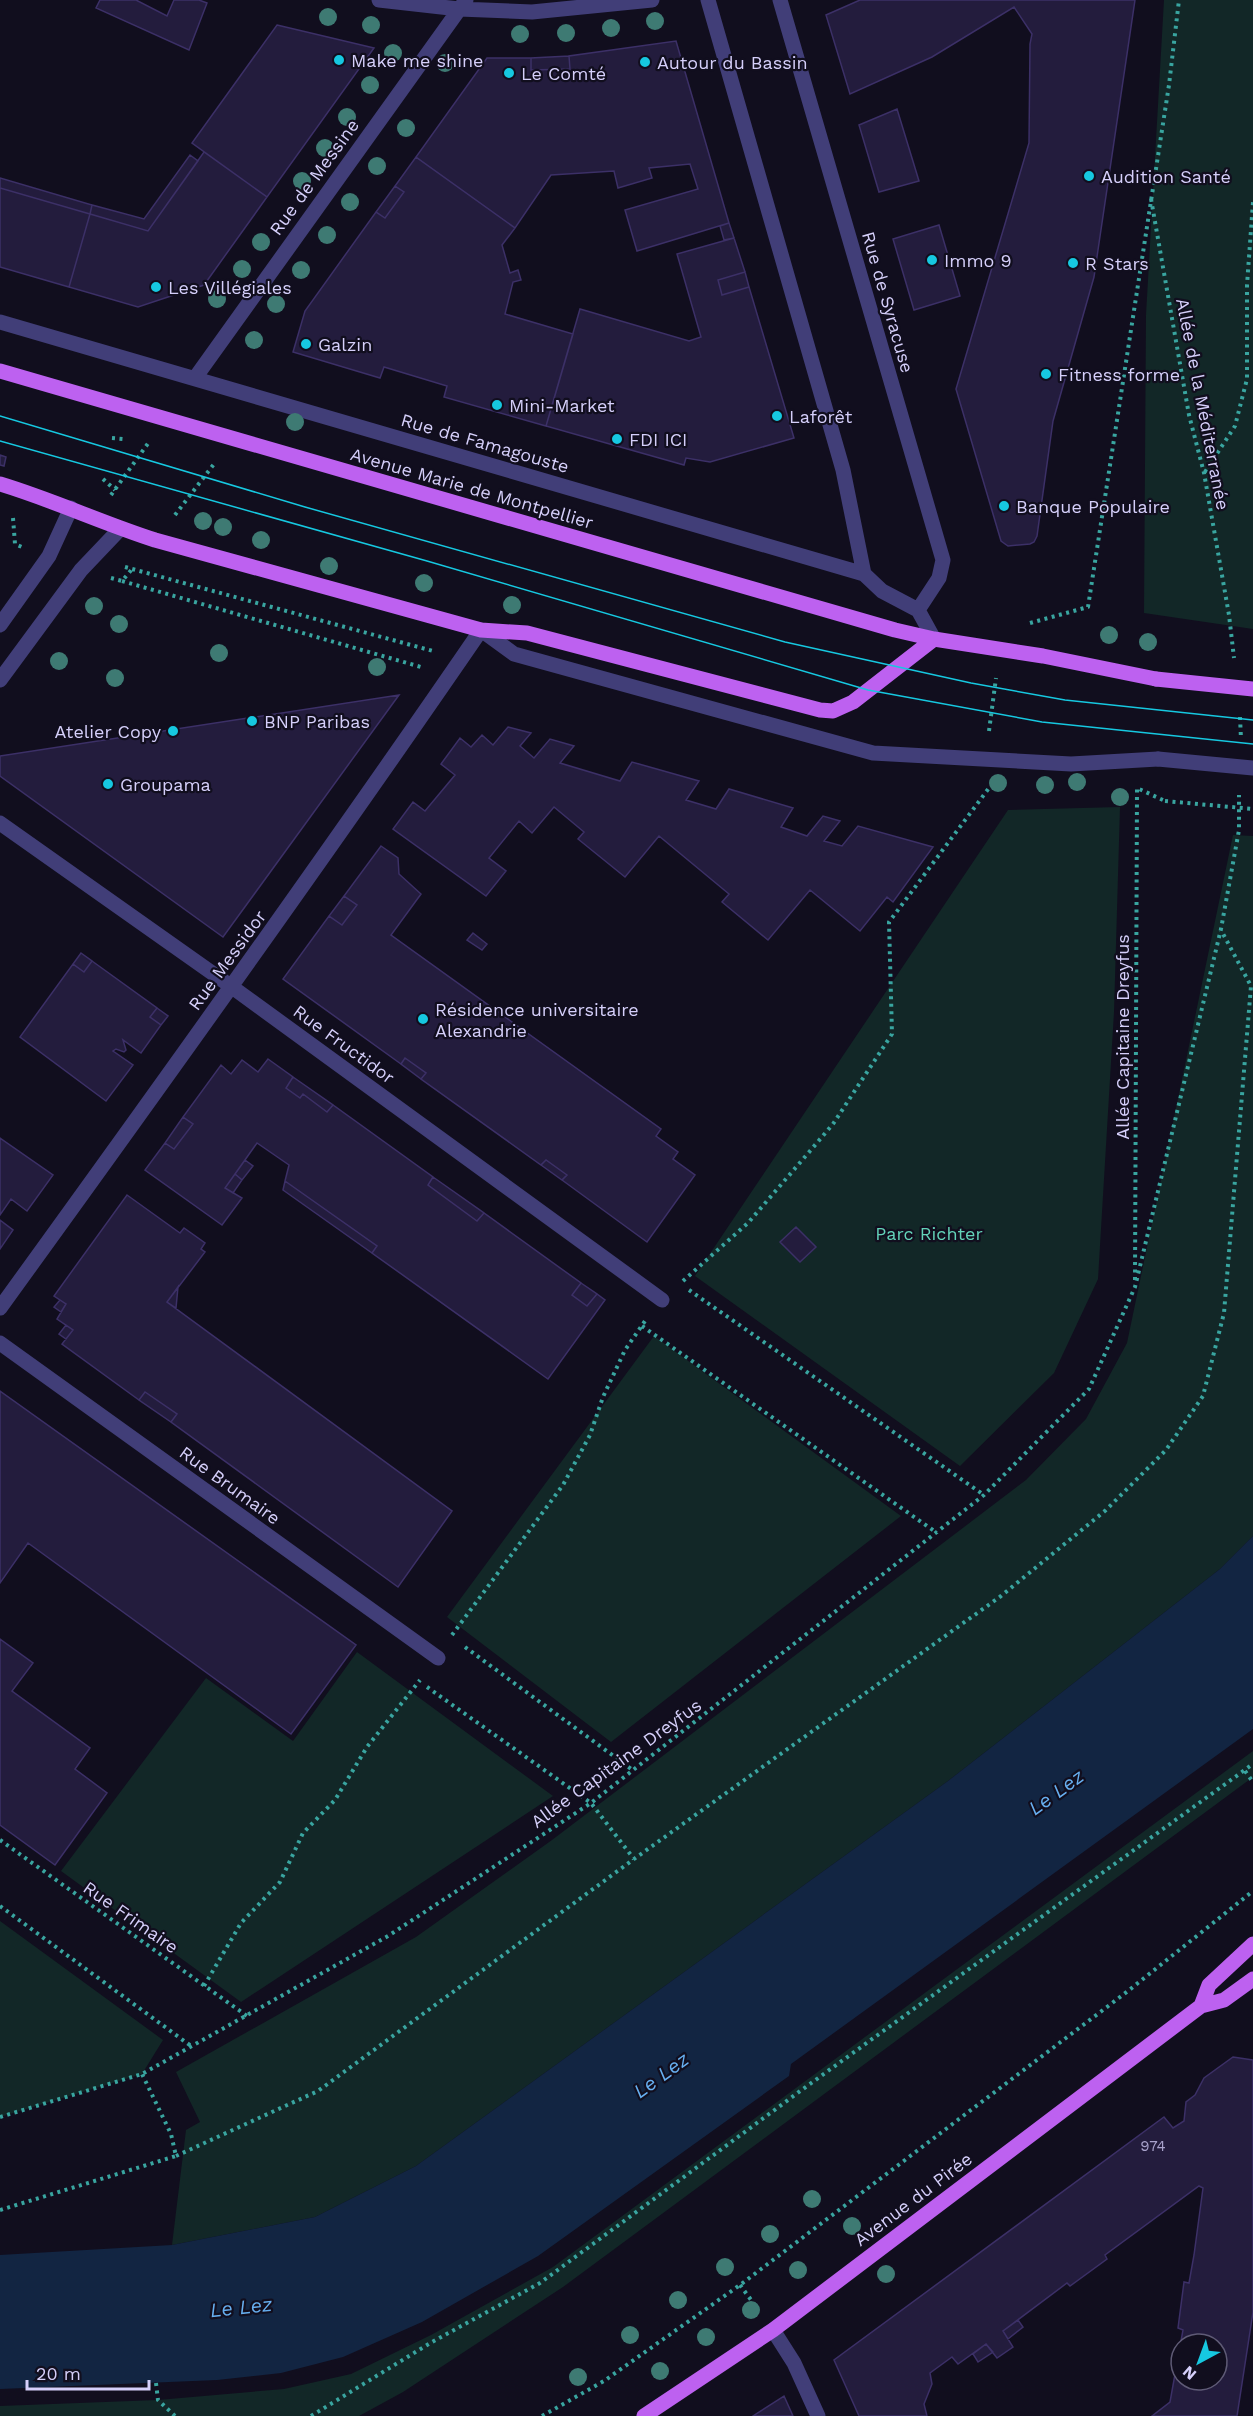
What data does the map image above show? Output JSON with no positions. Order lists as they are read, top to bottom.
{
  "streets": {
    "main road": ["Avenue Marie de Montpellier", "Avenue du Pirée"],
    "street": [
      "Rue de Messine",
      "Rue de Syracuse",
      "Rue de Famagouste",
      "Rue Messidor",
      "Rue Fructidor",
      "Rue Brumaire"
    ],
    "path": ["Allée de la Méditerranée", "Allée Capitaine Dreyfus", "Rue Frimaire"]
  },
  "crossings": [
    ["Rue de Messine", "Rue de Famagouste"],
    ["Rue de Syracuse", "Rue de Famagouste"],
    ["Rue Messidor", "Rue Fructidor"],
    ["Allée Capitaine Dreyfus", "Rue Frimaire"]
  ],
  "water": ["Le Lez"],
  "parks": ["Parc Richter"],
  "places": [
    "Make me shine",
    "Autour du Bassin",
    "Le Comté",
    "Audition Santé",
    "Immo 9",
    "R Stars",
    "Les Villégiales",
    "Galzin",
    "Fitness forme",
    "Mini-Market",
    "Laforêt",
    "FDI ICI",
    "Banque Populaire",
    "BNP Paribas",
    "Atelier Copy",
    "Groupama",
    "Résidence universitaire Alexandrie"
  ],
  "house_numbers": ["974"],
  "scale_bar": "20 m",
  "north": "bottom left"
}
